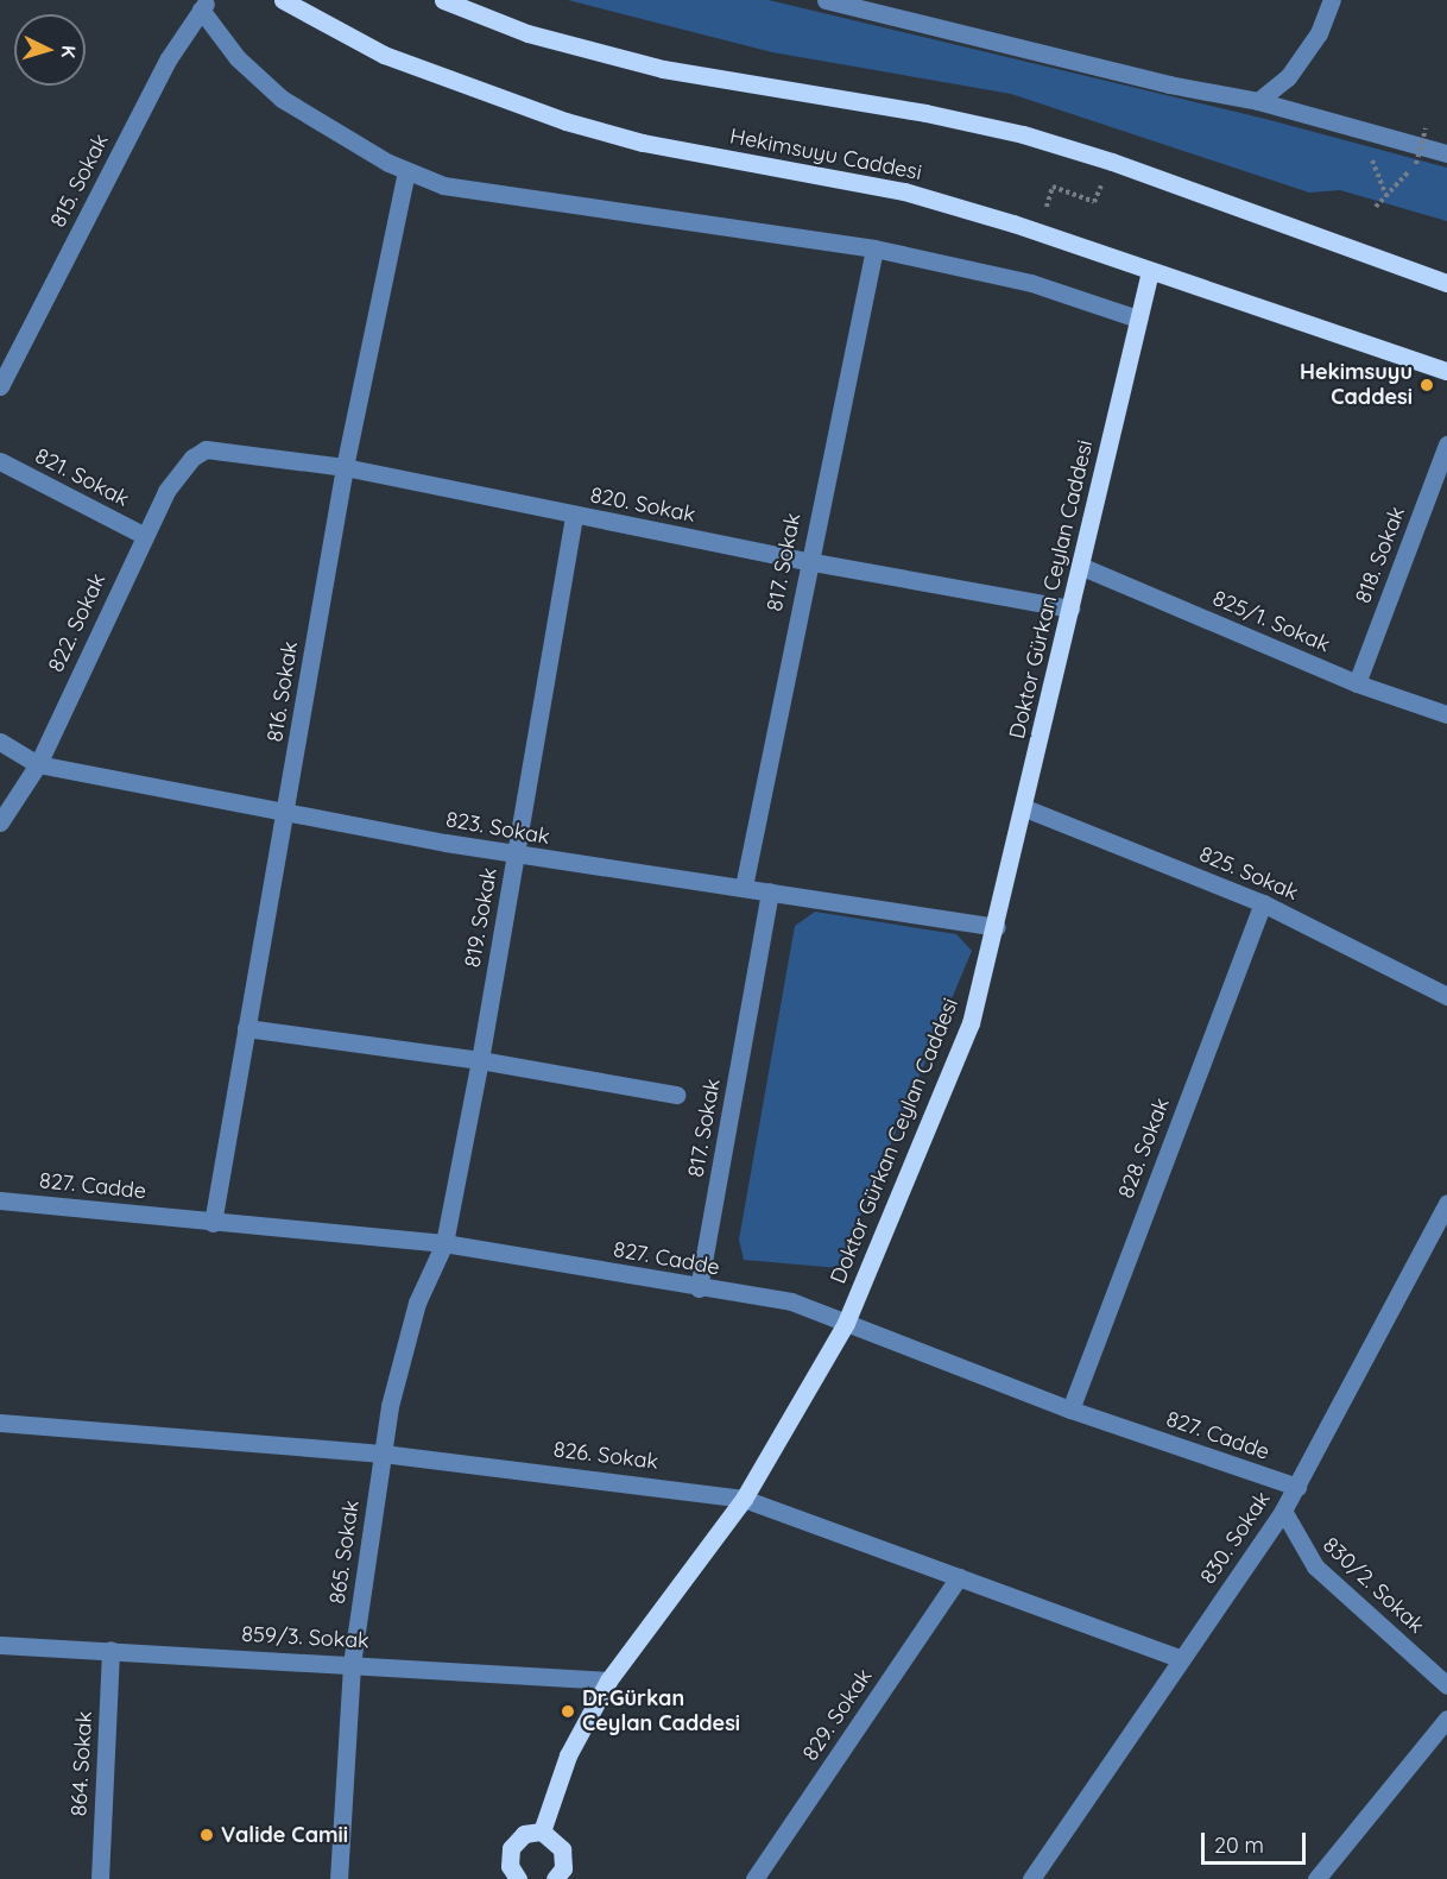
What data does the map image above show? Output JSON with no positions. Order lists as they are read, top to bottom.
{
  "streets": {
    "main road": ["Hekimsuyu Caddesi", "Doktor Gürkan Ceylan Caddesi"],
    "street": [
      "815. Sokak",
      "821. Sokak",
      "820. Sokak",
      "818. Sokak",
      "817. Sokak",
      "825/1. Sokak",
      "822. Sokak",
      "816. Sokak",
      "823. Sokak",
      "825. Sokak",
      "819. Sokak",
      "828. Sokak",
      "827. Cadde",
      "826. Sokak",
      "830. Sokak",
      "865. Sokak",
      "830/2. Sokak",
      "859/3. Sokak",
      "829. Sokak",
      "864. Sokak"
    ]
  },
  "crossings": [
    ["Hekimsuyu Caddesi", "Doktor Gürkan Ceylan Caddesi"],
    ["821. Sokak", "822. Sokak"],
    ["820. Sokak", "817. Sokak"],
    ["820. Sokak", "Doktor Gürkan Ceylan Caddesi"],
    ["820. Sokak", "822. Sokak"],
    ["820. Sokak", "816. Sokak"],
    ["820. Sokak", "819. Sokak"],
    ["818. Sokak", "825/1. Sokak"],
    ["817. Sokak", "823. Sokak"],
    ["817. Sokak", "827. Cadde"],
    ["Doktor Gürkan Ceylan Caddesi", "825/1. Sokak"],
    ["Doktor Gürkan Ceylan Caddesi", "823. Sokak"],
    ["Doktor Gürkan Ceylan Caddesi", "825. Sokak"],
    ["Doktor Gürkan Ceylan Caddesi", "827. Cadde"],
    ["Doktor Gürkan Ceylan Caddesi", "826. Sokak"],
    ["Doktor Gürkan Ceylan Caddesi", "859/3. Sokak"],
    ["822. Sokak", "823. Sokak"],
    ["816. Sokak", "823. Sokak"],
    ["816. Sokak", "827. Cadde"],
    ["823. Sokak", "819. Sokak"],
    ["825. Sokak", "828. Sokak"],
    ["819. Sokak", "827. Cadde"],
    ["819. Sokak", "865. Sokak"],
    ["828. Sokak", "827. Cadde"],
    ["827. Cadde", "830. Sokak"],
    ["827. Cadde", "865. Sokak"],
    ["826. Sokak", "830. Sokak"],
    ["826. Sokak", "865. Sokak"],
    ["826. Sokak", "829. Sokak"],
    ["830. Sokak", "830/2. Sokak"],
    ["865. Sokak", "859/3. Sokak"],
    ["859/3. Sokak", "864. Sokak"]
  ],
  "places": ["Hekimsuyu Caddesi", "Dr.Gürkan Ceylan Caddesi", "Valide Camii"],
  "scale_bar": "20 m",
  "north": "right"
}
